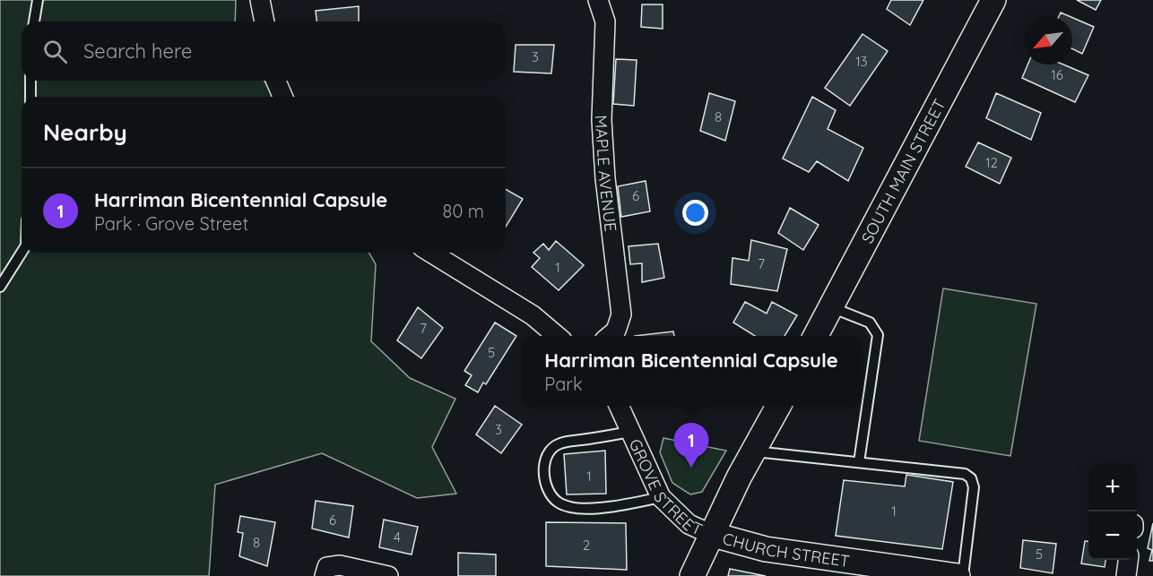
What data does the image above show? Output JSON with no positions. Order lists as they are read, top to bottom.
{
  "streets": {
    "street": [
      "SOUTH MAIN STREET",
      "MAPLE AVENUE",
      "GROVE STREET",
      "CHURCH STREET"
    ]
  },
  "crossings": [
    ["GROVE STREET", "CHURCH STREET"]
  ],
  "house_numbers": [
    "3",
    "13",
    "16",
    "8",
    "12",
    "6",
    "7",
    "1",
    "7",
    "5",
    "3",
    "1",
    "1",
    "6",
    "4",
    "8",
    "2",
    "5"
  ],
  "north": "bottom left",
  "page": {
    "search": "Search here",
    "heading": "Nearby",
    "list": [
      {
        "mark": "1",
        "name": "Harriman Bicentennial Capsule",
        "note": "Park · Grove Street",
        "value": "80 m"
      }
    ],
    "popup": ["Harriman Bicentennial Capsule", "Park"],
    "pins": "1",
    "map_buttons": ["+", "−"]
  }
}
